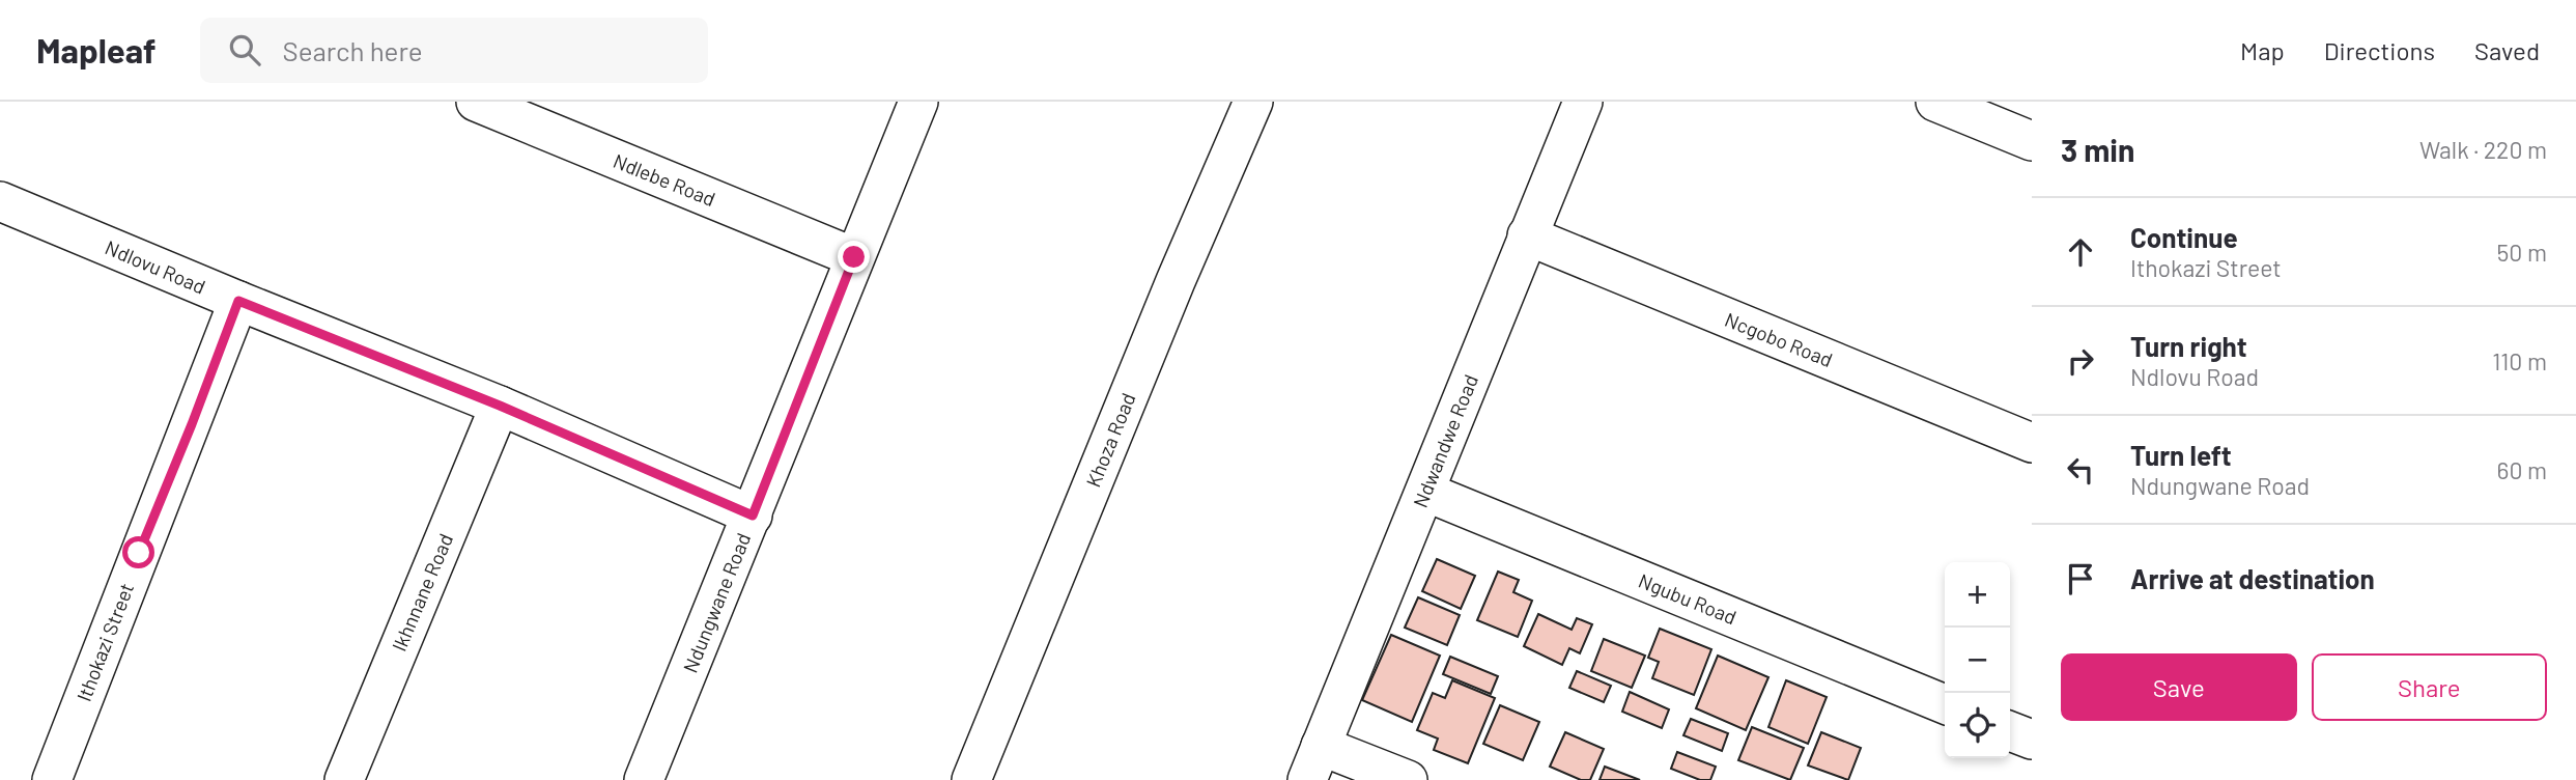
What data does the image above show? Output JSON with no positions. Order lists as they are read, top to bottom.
{
  "streets": {
    "street": [
      "Ndlebe Road",
      "Ndlovu Road",
      "Ncgobo Road",
      "Khoza Road",
      "Ndwandwe Road",
      "Ikhnnane Road",
      "Ngubu Road",
      "Ndungwane Road",
      "Ithokazi Street"
    ]
  },
  "crossings": [
    ["Ndlebe Road", "Ndungwane Road"],
    ["Ndlovu Road", "Ikhnnane Road"],
    ["Ndlovu Road", "Ndungwane Road"],
    ["Ndlovu Road", "Ithokazi Street"],
    ["Ncgobo Road", "Ndwandwe Road"],
    ["Ndwandwe Road", "Ngubu Road"]
  ],
  "page": {
    "header": "Mapleaf",
    "search": "Search here",
    "nav": ["Map", "Directions", "Saved"],
    "heading": ["3 min", "Walk · 220 m"],
    "list": [
      ["Continue", "Ithokazi Street", "50 m"],
      ["Turn right", "Ndlovu Road", "110 m"],
      ["Turn left", "Ndungwane Road", "60 m"],
      "Arrive at destination"
    ],
    "map_buttons": ["+", "−"],
    "buttons": ["Save", "Share"]
  }
}
